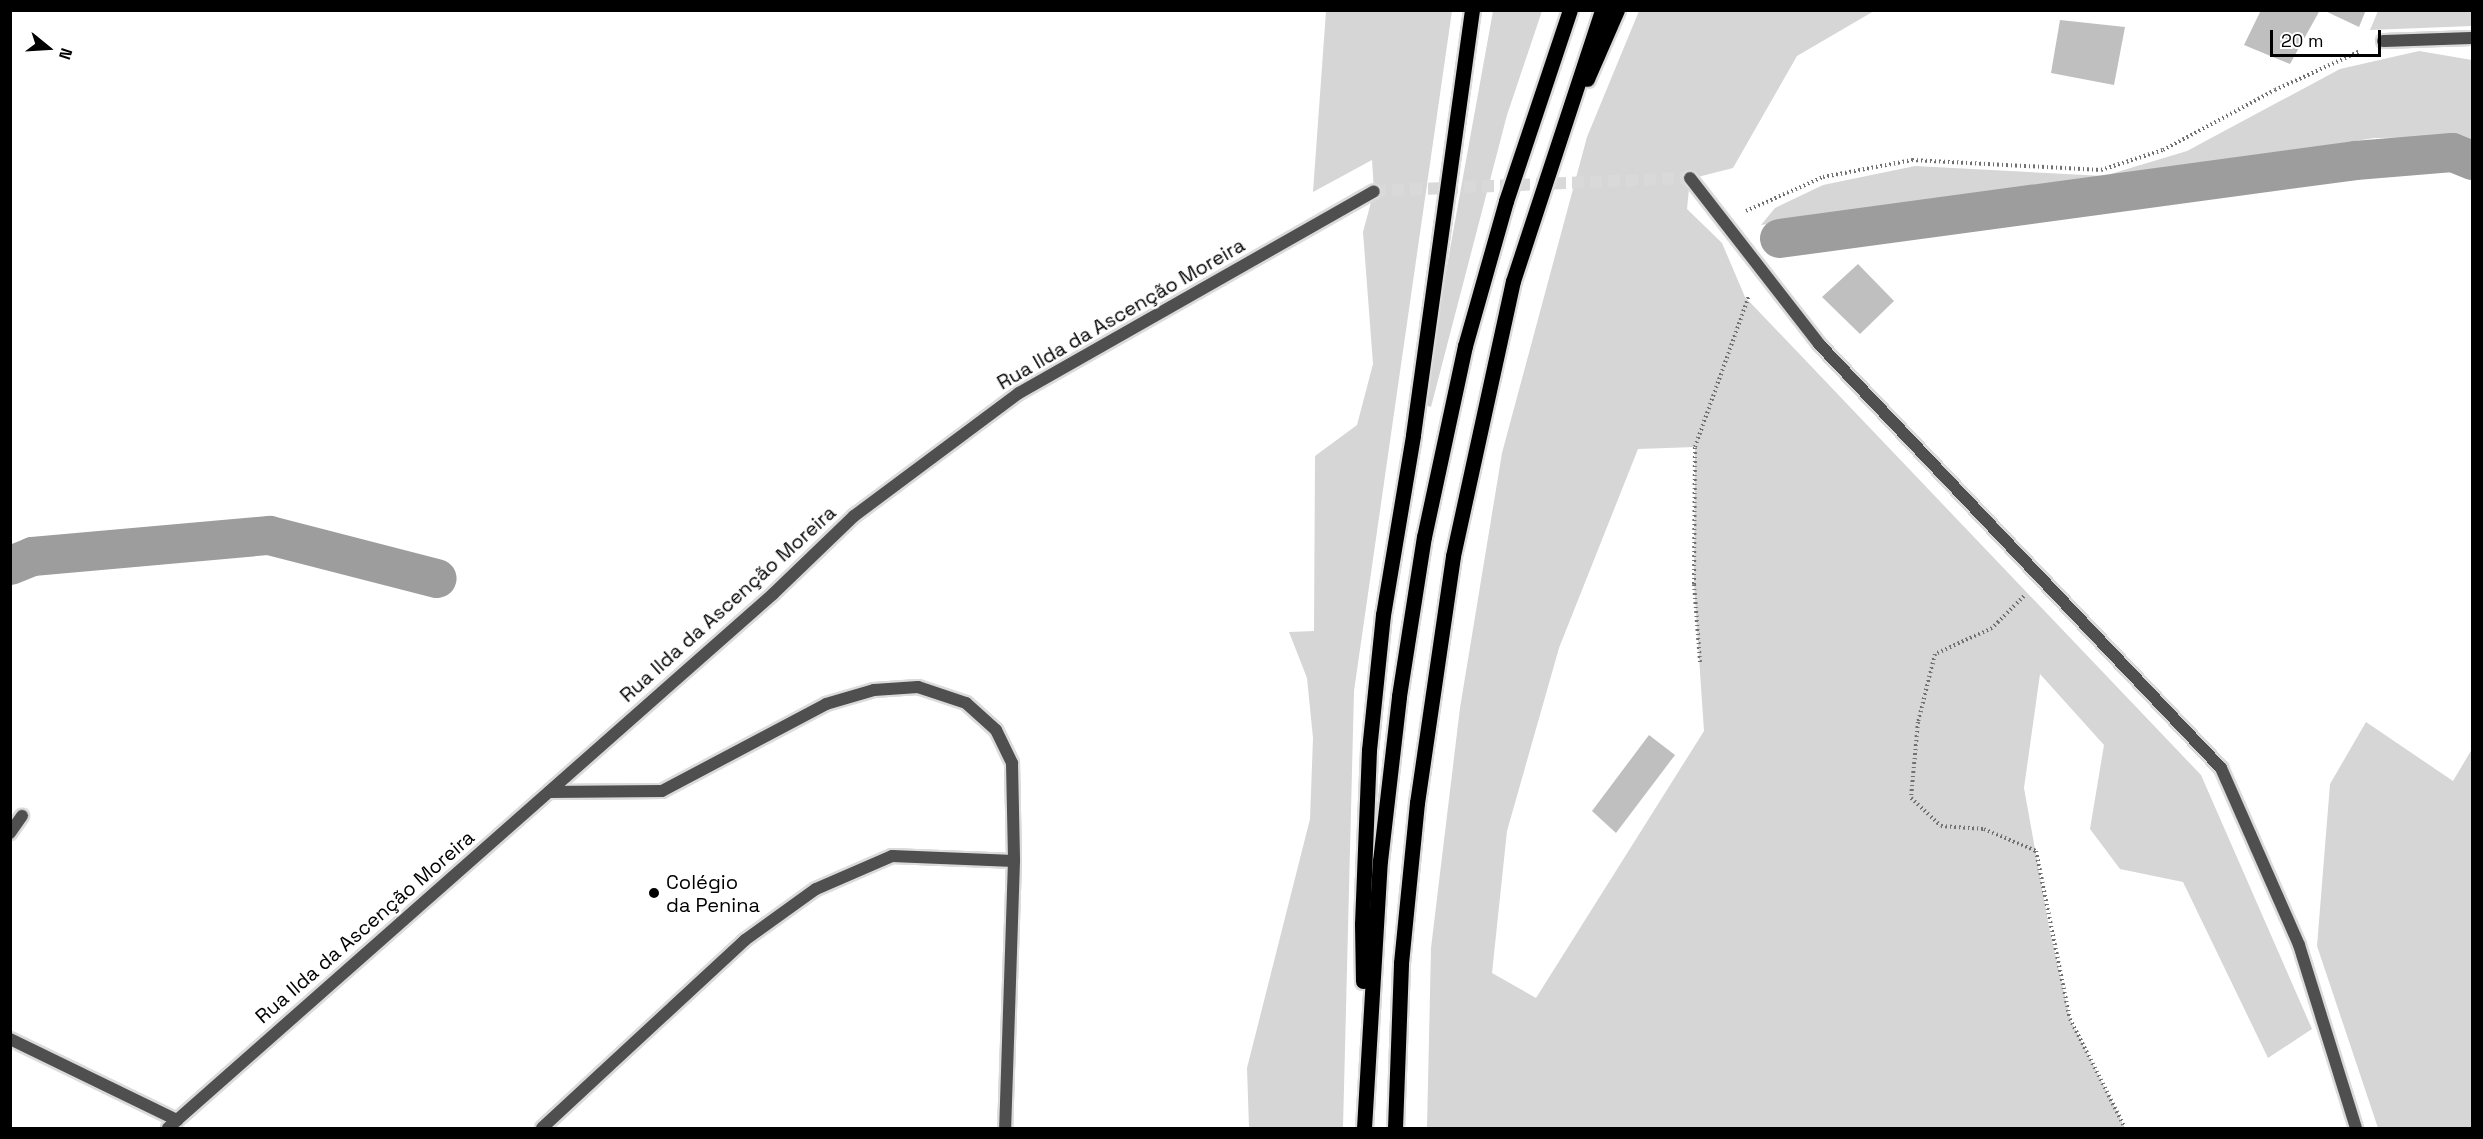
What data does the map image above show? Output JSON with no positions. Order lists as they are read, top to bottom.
{
  "streets": {
    "street": ["Rua Ilda da Ascenção Moreira"]
  },
  "places": ["Colégio da Penina"],
  "scale_bar": "20 m",
  "north": "right"
}
